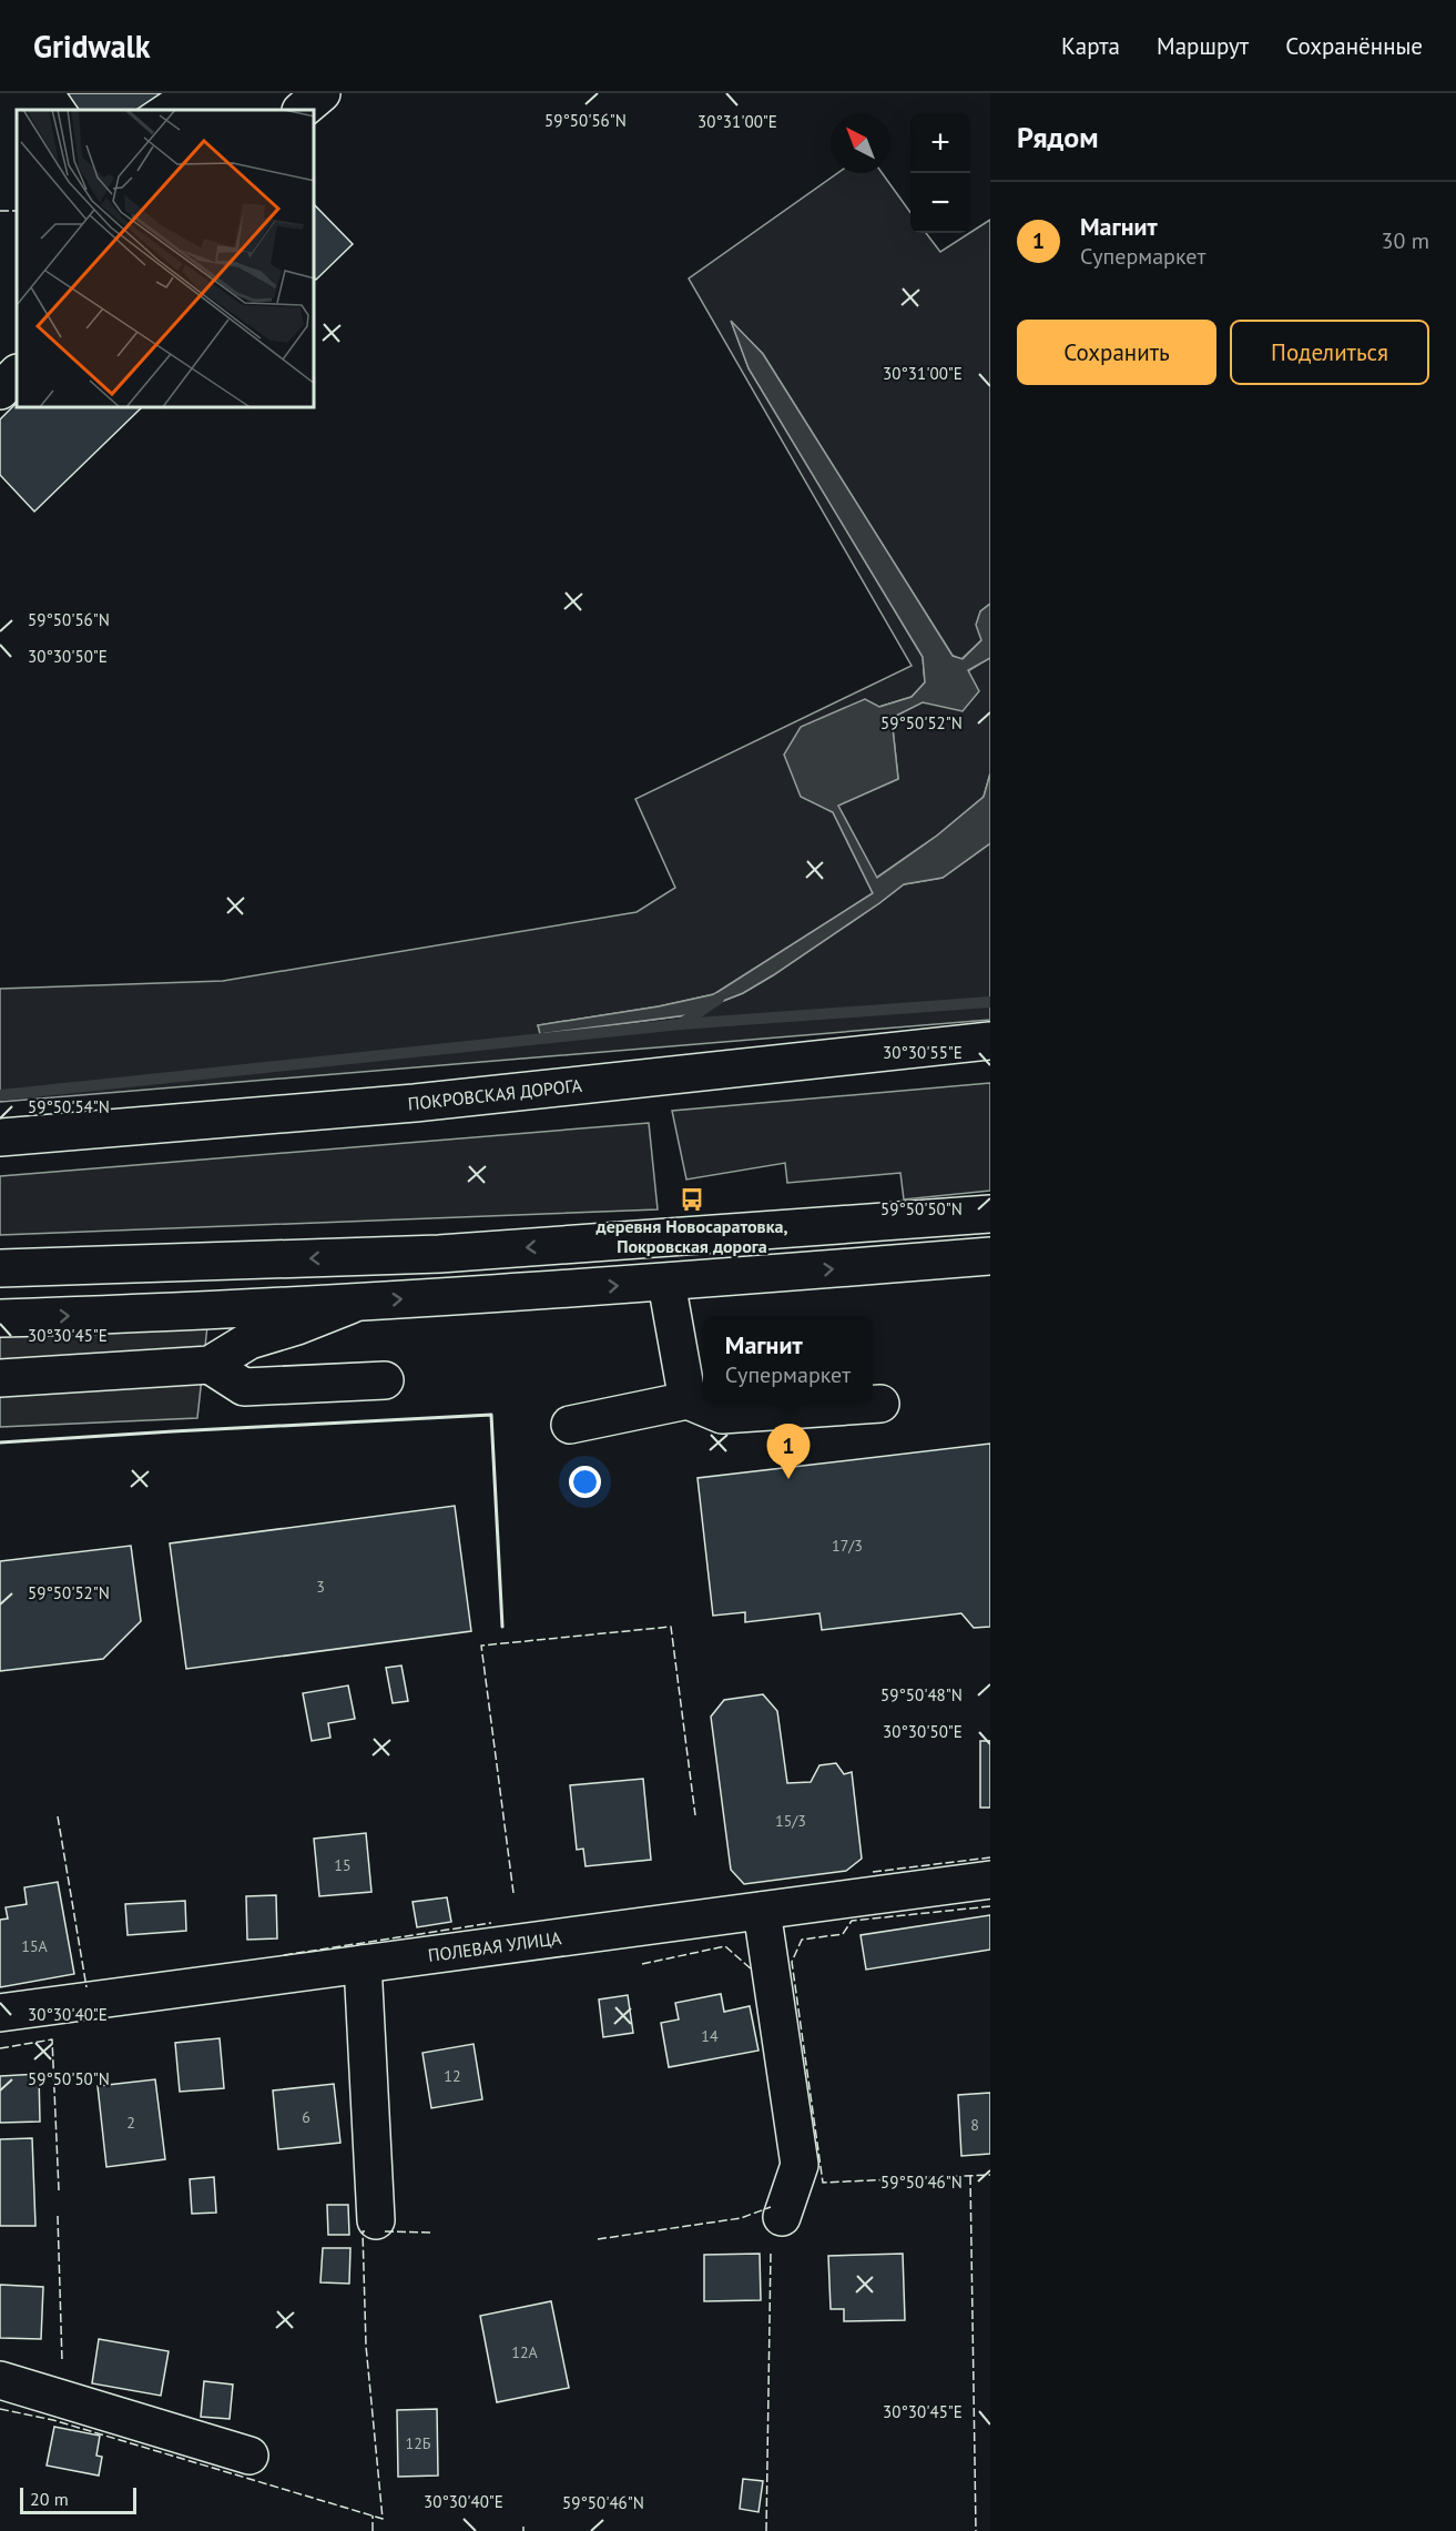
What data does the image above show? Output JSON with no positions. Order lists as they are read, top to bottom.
{
  "streets": {
    "street": ["ПОКРОВСКАЯ ДОРОГА", "ПОЛЕВАЯ УЛИЦА"]
  },
  "places": {
    "bus stop": ["деревня Новосаратовка, Покровская дорога"]
  },
  "house_numbers": [
    "17/3",
    "3",
    "15/3",
    "15",
    "15А",
    "14",
    "12",
    "6",
    "2",
    "8",
    "12А",
    "12Б"
  ],
  "scale_bar": "20 m",
  "north": "top left",
  "page": {
    "header": "Gridwalk",
    "nav": ["Карта", "Маршрут", "Сохранённые"],
    "heading": "Рядом",
    "map_buttons": ["+", "−"],
    "list": [
      {
        "mark": "1",
        "name": "Магнит",
        "note": "Супермаркет",
        "value": "30 m"
      }
    ],
    "buttons": ["Сохранить", "Поделиться"],
    "popup": ["Магнит", "Супермаркет"],
    "pins": "1",
    "scale": "20 m"
  },
  "coordinates": [
    "59°50'56\"N",
    "30°31'00\"E",
    "30°30'50\"E",
    "59°50'52\"N",
    "30°30'55\"E",
    "59°50'54\"N",
    "59°50'50\"N",
    "30°30'45\"E",
    "59°50'48\"N",
    "30°30'40\"E",
    "59°50'46\"N"
  ]
}
